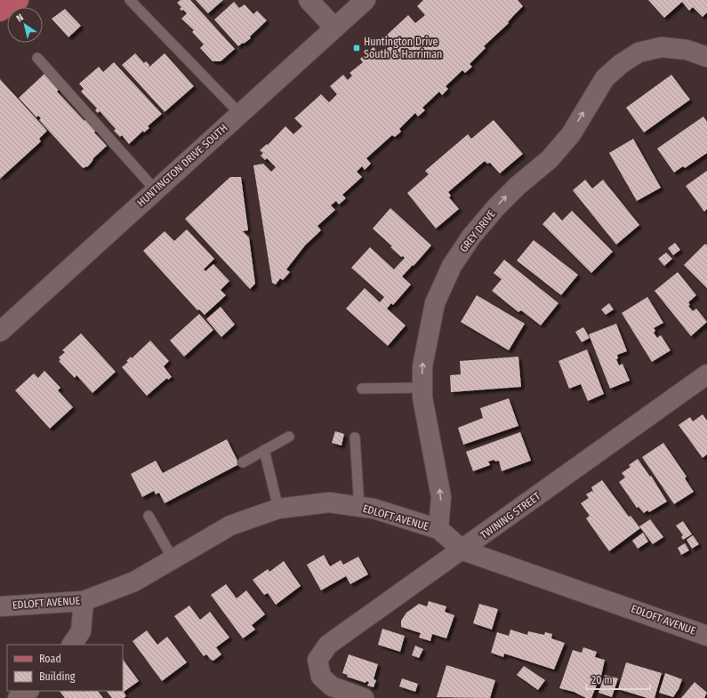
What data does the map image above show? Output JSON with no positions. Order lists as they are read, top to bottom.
{
  "streets": {
    "street": [
      "HUNTINGTON DRIVE SOUTH",
      "GREY DRIVE",
      "TWINING STREET",
      "EDLOFT AVENUE"
    ]
  },
  "crossings": [
    ["GREY DRIVE", "EDLOFT AVENUE"],
    ["TWINING STREET", "EDLOFT AVENUE"]
  ],
  "one_way": ["GREY DRIVE"],
  "places": {
    "transit": ["Huntington Drive South & Harriman"]
  },
  "legend": ["Road", "Building"],
  "scale_bar": "20 m",
  "north": "top left"
}
